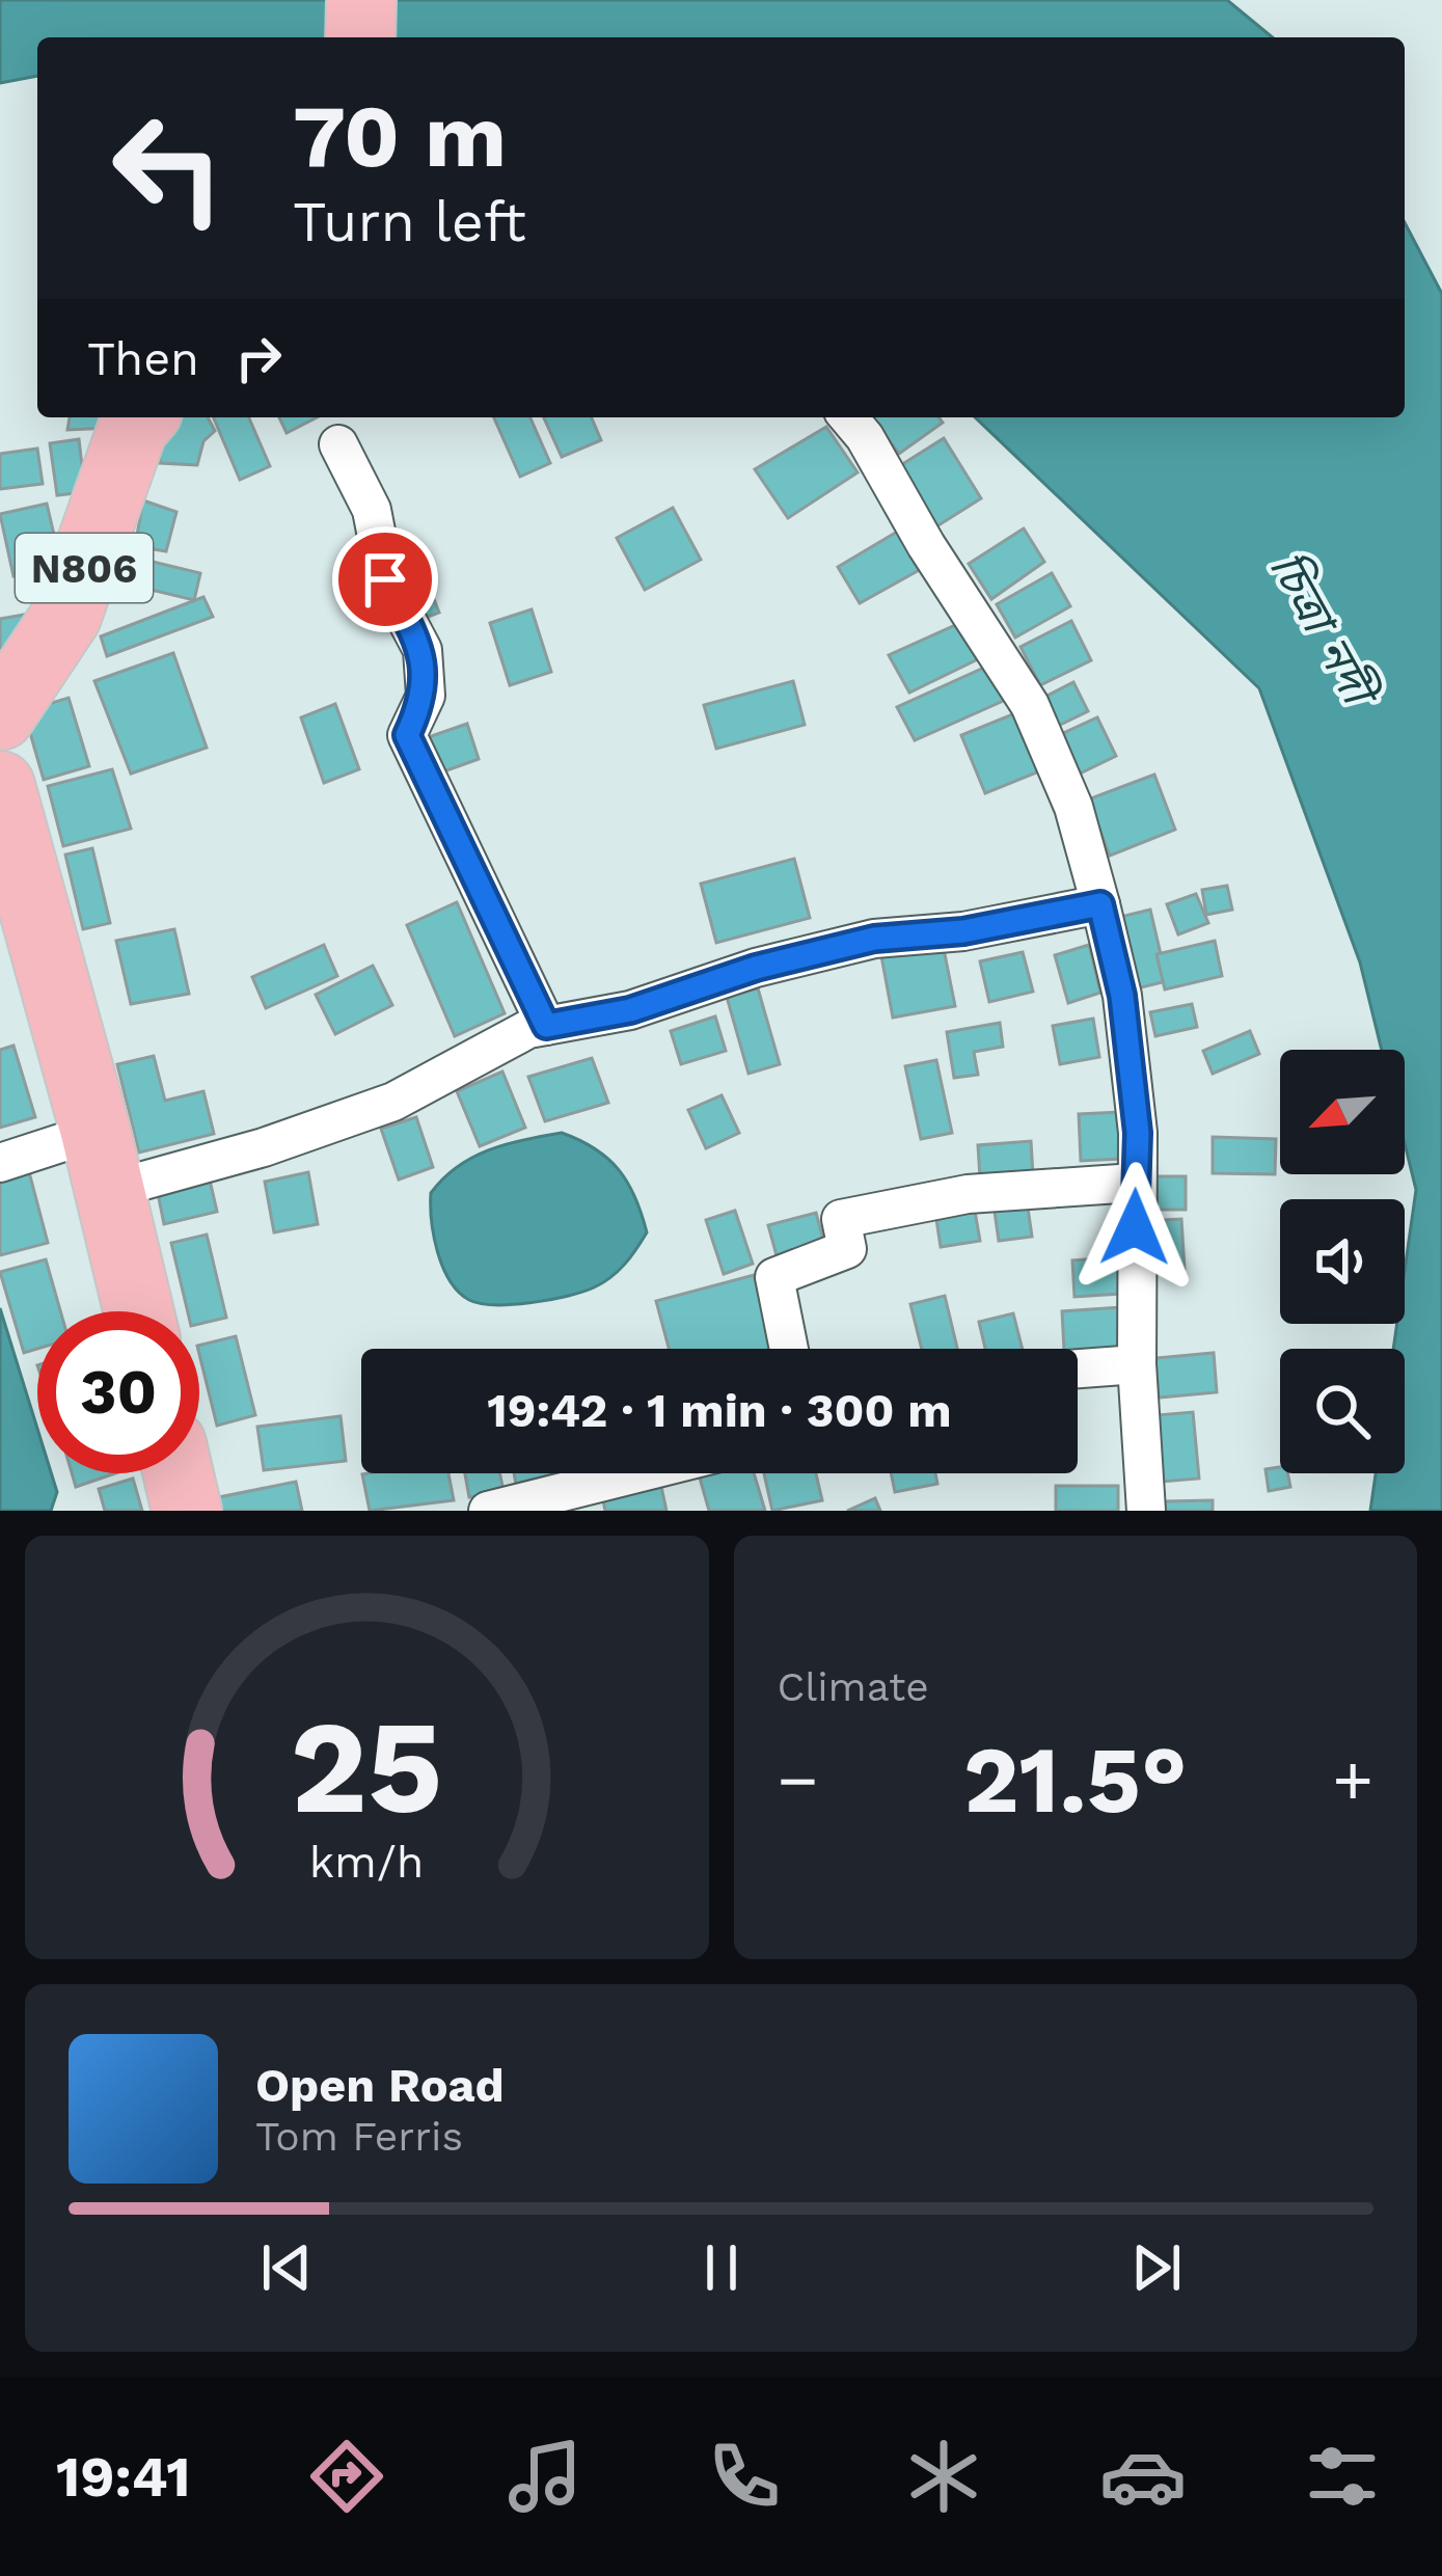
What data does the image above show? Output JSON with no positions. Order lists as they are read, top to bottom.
{
  "streets": {
    "highway": ["N806"]
  },
  "water": ["চিত্রা নদী"],
  "north": "bottom left",
  "page": {
    "turn": ["70 m", "Turn left"],
    "then": "Then",
    "limit": "30",
    "trip": "19:42 · 1 min · 300 m",
    "tile": "Climate",
    "heat": ["−", "21.5°", "+"],
    "song": ["Open Road", "Tom Ferris"],
    "tabs": "19:41",
    "gauge": ["25", "km/h"]
  }
}
